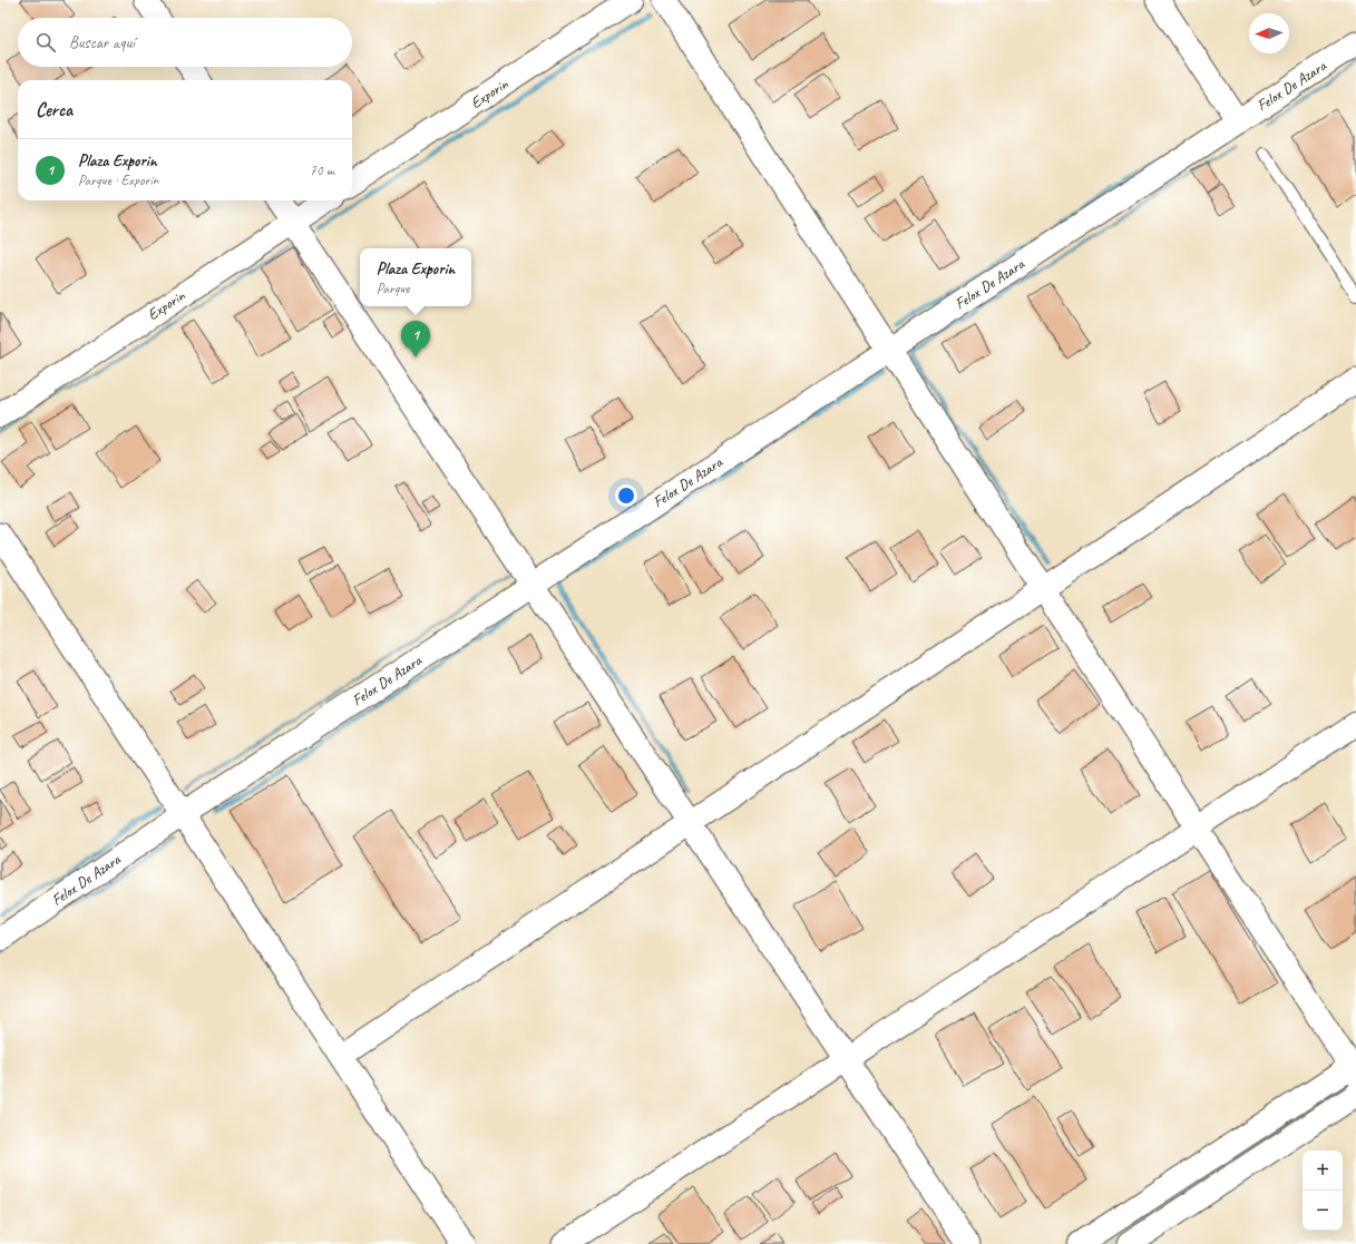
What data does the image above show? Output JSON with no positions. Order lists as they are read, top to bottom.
{
  "streets": {
    "street": ["Felox De Azara", "Exporin"]
  },
  "north": "left",
  "page": {
    "search": "Buscar aquí",
    "heading": "Cerca",
    "list": [
      {
        "mark": "1",
        "name": "Plaza Exporin",
        "note": "Parque · Exporin",
        "value": "70 m"
      }
    ],
    "popup": ["Plaza Exporin", "Parque"],
    "pins": "1",
    "map_buttons": ["+", "−"]
  }
}
